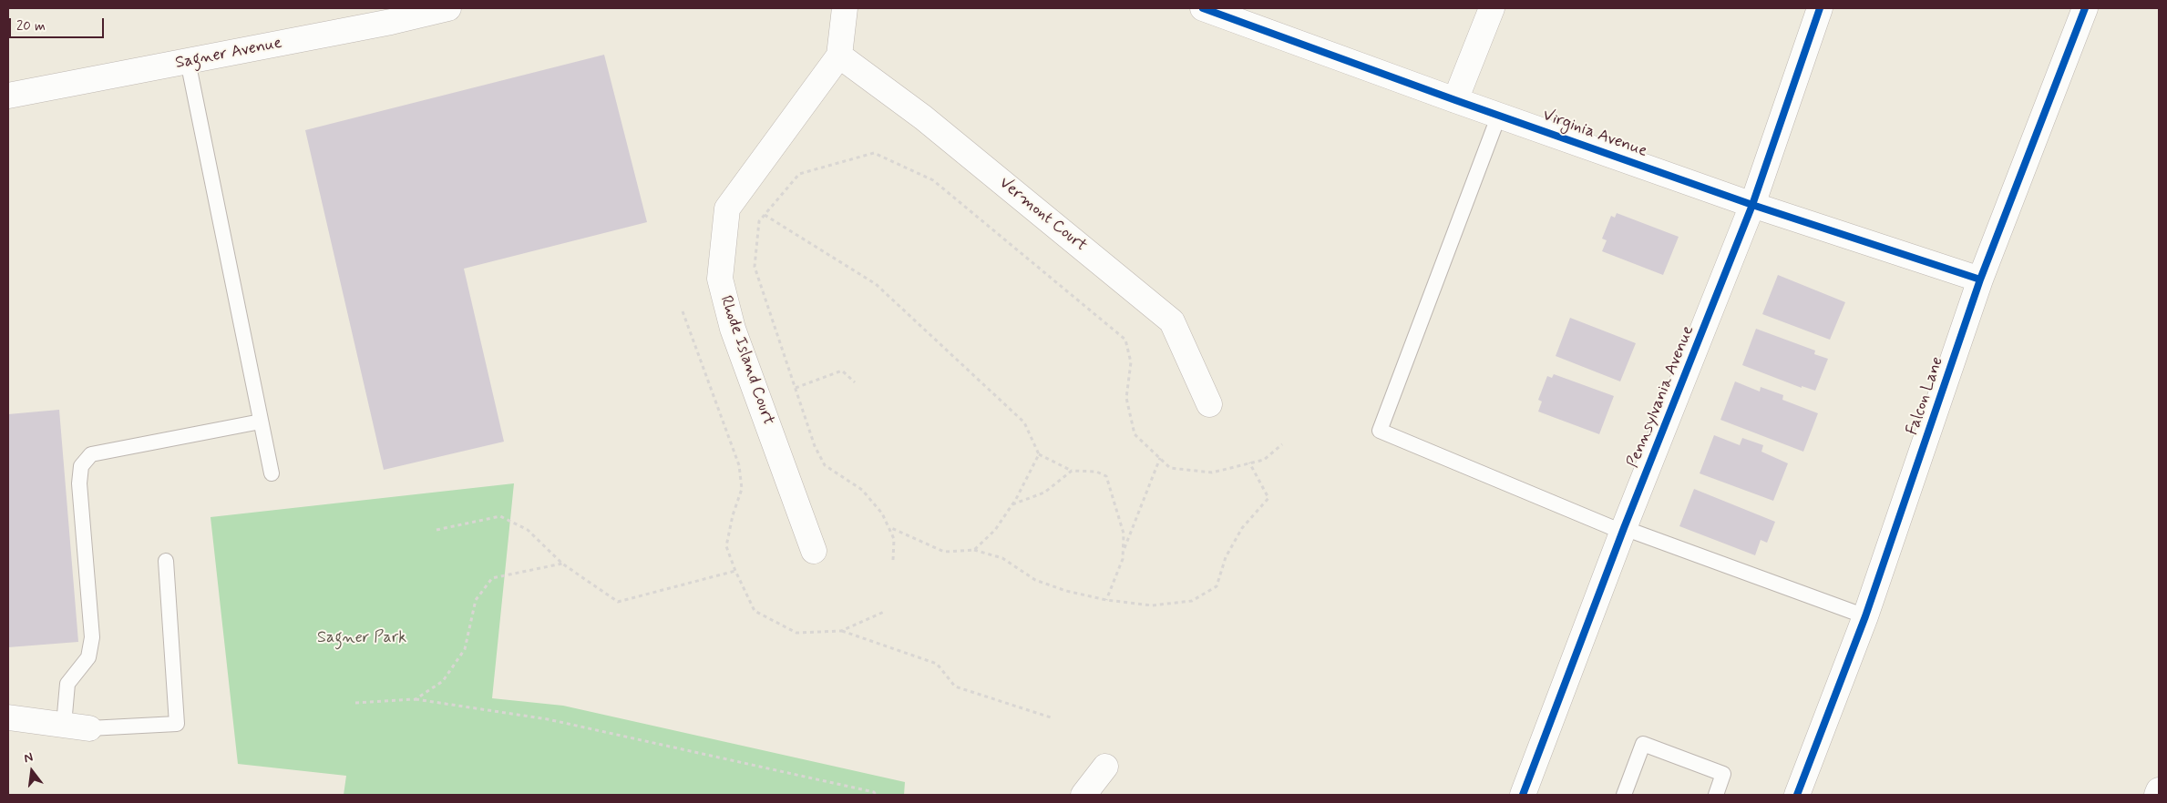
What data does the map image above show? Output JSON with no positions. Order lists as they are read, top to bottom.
{
  "streets": {
    "street": [
      "Sagner Avenue",
      "Virginia Avenue",
      "Vermont Court",
      "Rhode Island Court",
      "Falcon Lane",
      "Pennsylvania Avenue"
    ]
  },
  "crossings": [
    ["Virginia Avenue", "Falcon Lane"],
    ["Virginia Avenue", "Pennsylvania Avenue"],
    ["Vermont Court", "Rhode Island Court"]
  ],
  "parks": ["Sagner Park"],
  "scale_bar": "20 m",
  "north": "top"
}
